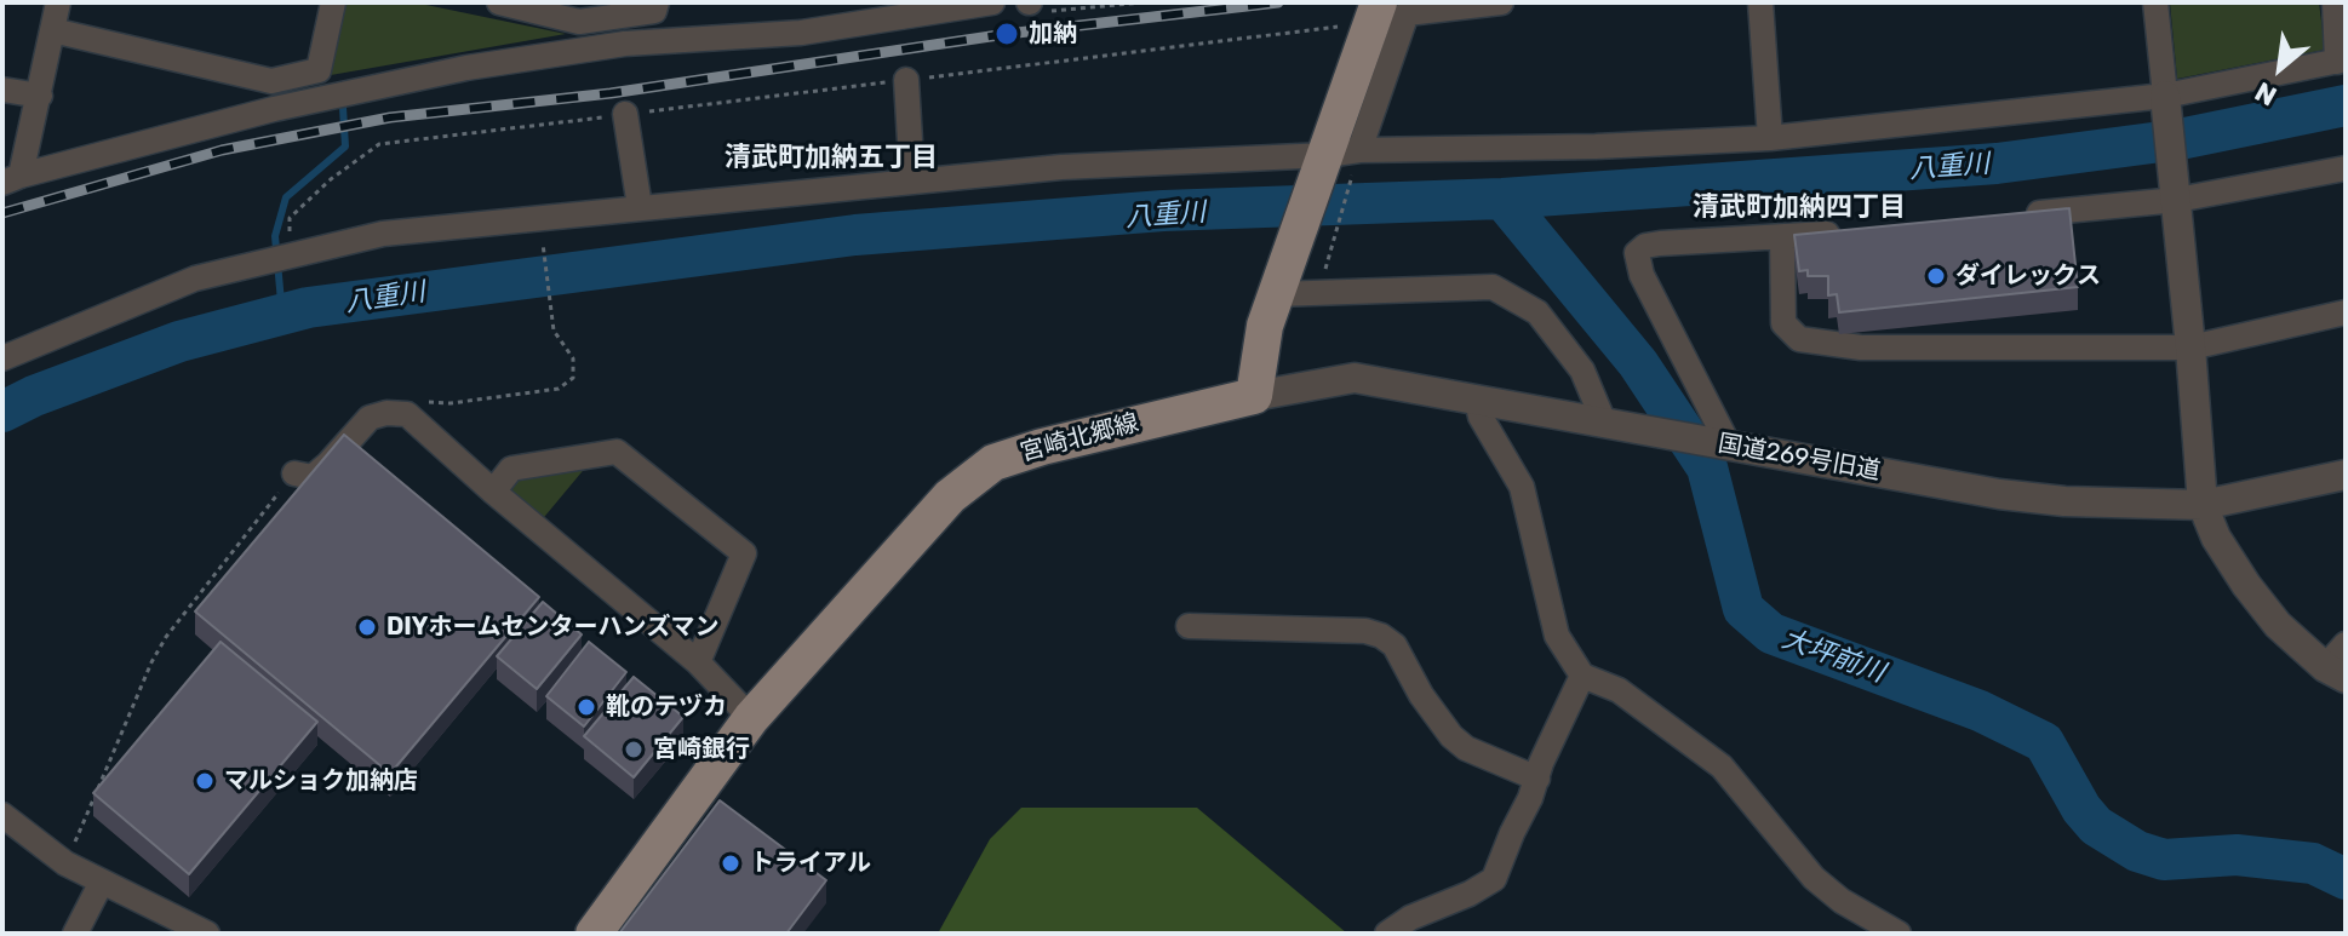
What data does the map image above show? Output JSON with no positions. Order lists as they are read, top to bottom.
{
  "streets": {
    "main road": ["宮崎北郷線"],
    "street": ["国道269号旧道"]
  },
  "crossings": [
    ["宮崎北郷線", "国道269号旧道"]
  ],
  "districts": ["清武町加納五丁目", "清武町加納四丁目"],
  "water": ["八重川", "大坪前川"],
  "places": [
    "加納",
    "ダイレックス",
    "DIYホームセンターハンズマン",
    "靴のテヅカ",
    "宮崎銀行",
    "マルショク加納店",
    "トライアル"
  ],
  "north": "bottom left"
}
